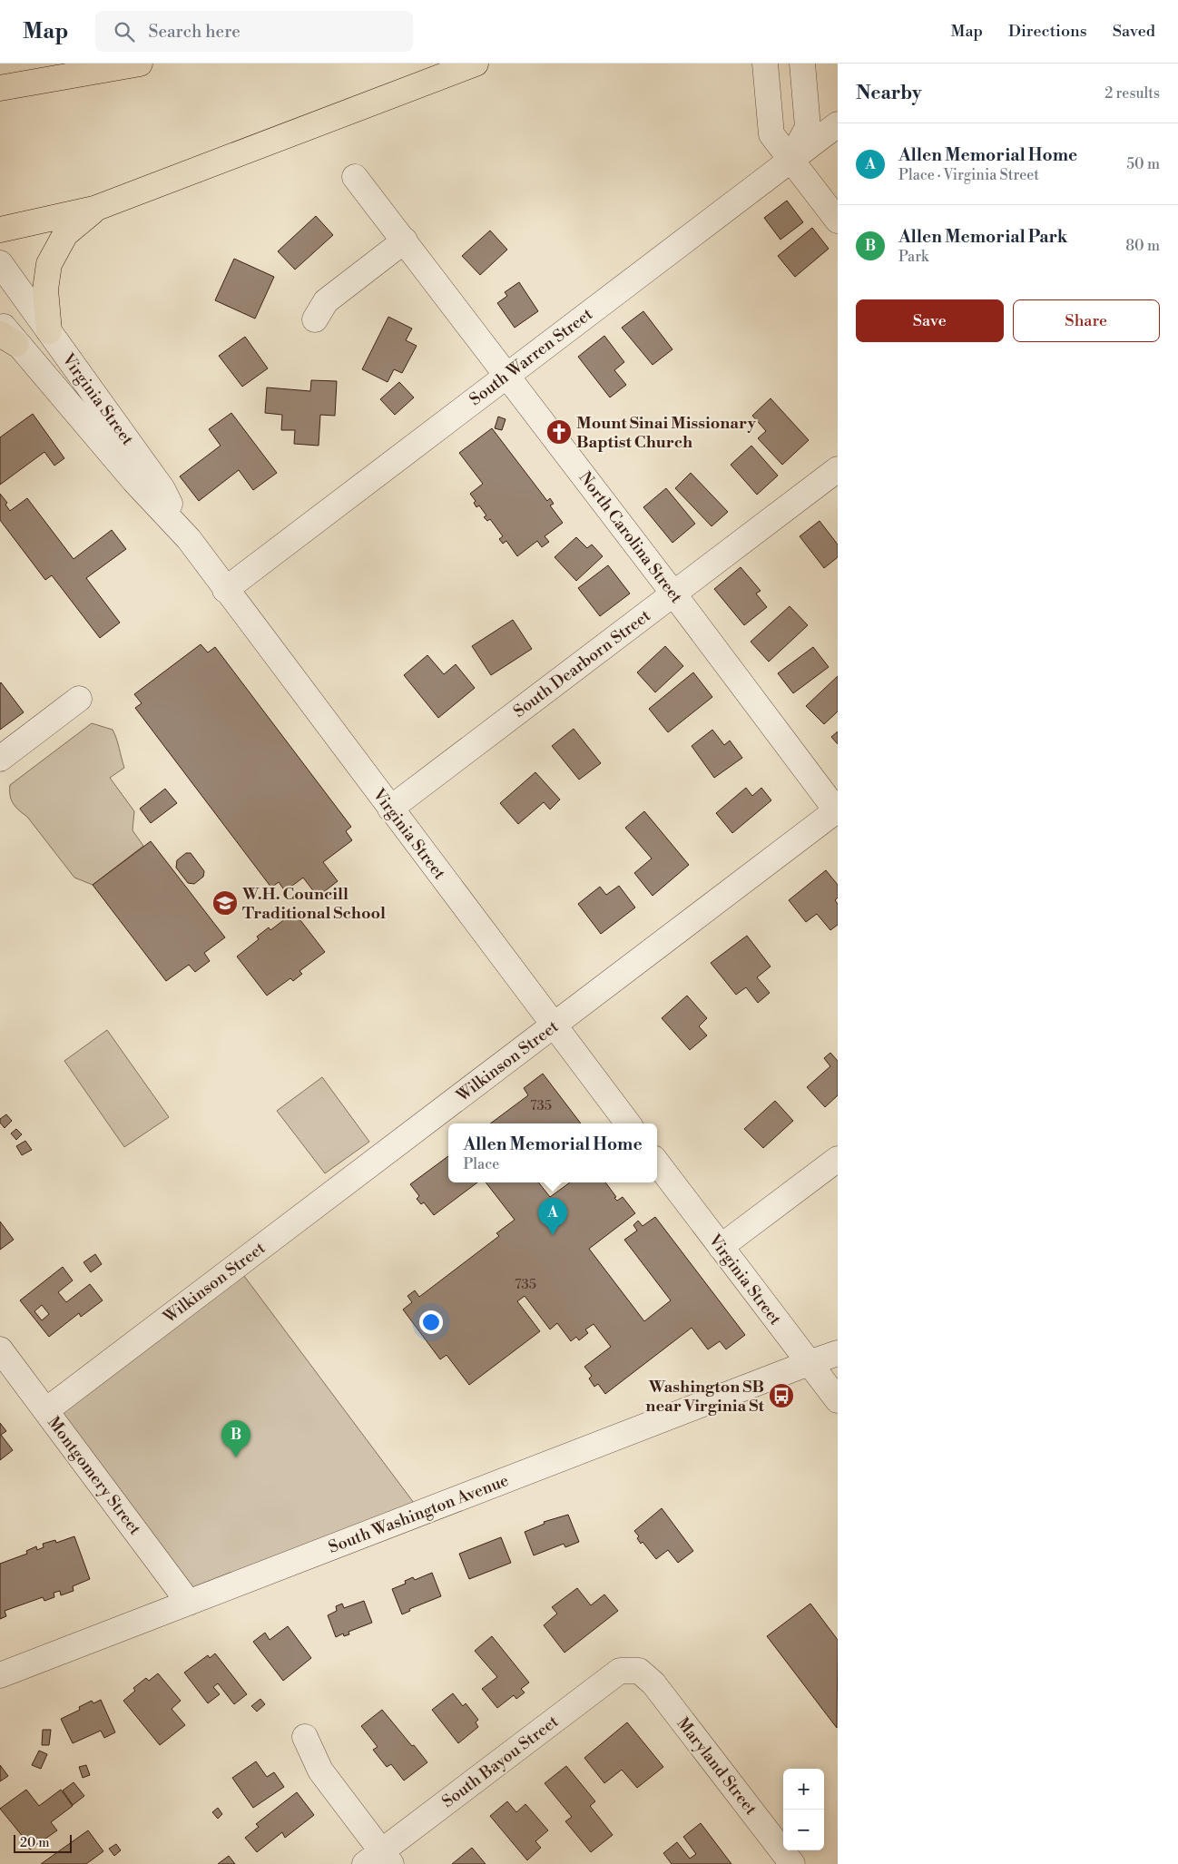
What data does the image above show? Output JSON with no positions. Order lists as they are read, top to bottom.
{
  "streets": {
    "street": [
      "South Warren Street",
      "Virginia Street",
      "North Carolina Street",
      "South Dearborn Street",
      "Wilkinson Street",
      "Montgomery Street",
      "South Washington Avenue",
      "South Bayou Street",
      "Maryland Street"
    ]
  },
  "crossings": [
    ["South Warren Street", "Virginia Street"],
    ["South Warren Street", "North Carolina Street"],
    ["Virginia Street", "South Dearborn Street"],
    ["Virginia Street", "Wilkinson Street"],
    ["Virginia Street", "South Washington Avenue"],
    ["North Carolina Street", "South Dearborn Street"],
    ["North Carolina Street", "Wilkinson Street"],
    ["Wilkinson Street", "Montgomery Street"],
    ["Montgomery Street", "South Washington Avenue"],
    ["South Bayou Street", "Maryland Street"]
  ],
  "places": {
    "church": ["Mount Sinai Missionary Baptist Church"],
    "school or university": ["W.H. Councill Traditional School"],
    "bus stop": ["Washington SB near Virginia St"]
  },
  "house_numbers": ["735", "735"],
  "scale_bar": "20 m",
  "page": {
    "header": "Map",
    "search": "Search here",
    "nav": ["Map", "Directions", "Saved"],
    "heading": ["Nearby", "2 results"],
    "list": [
      {
        "mark": "A",
        "name": "Allen Memorial Home",
        "note": "Place · Virginia Street",
        "value": "50 m"
      },
      {
        "mark": "B",
        "name": "Allen Memorial Park",
        "note": "Park",
        "value": "80 m"
      }
    ],
    "buttons": ["Save", "Share"],
    "popup": ["Allen Memorial Home", "Place"],
    "pins": ["A", "B"],
    "map_buttons": ["+", "−"],
    "scale": "20 m"
  }
}
